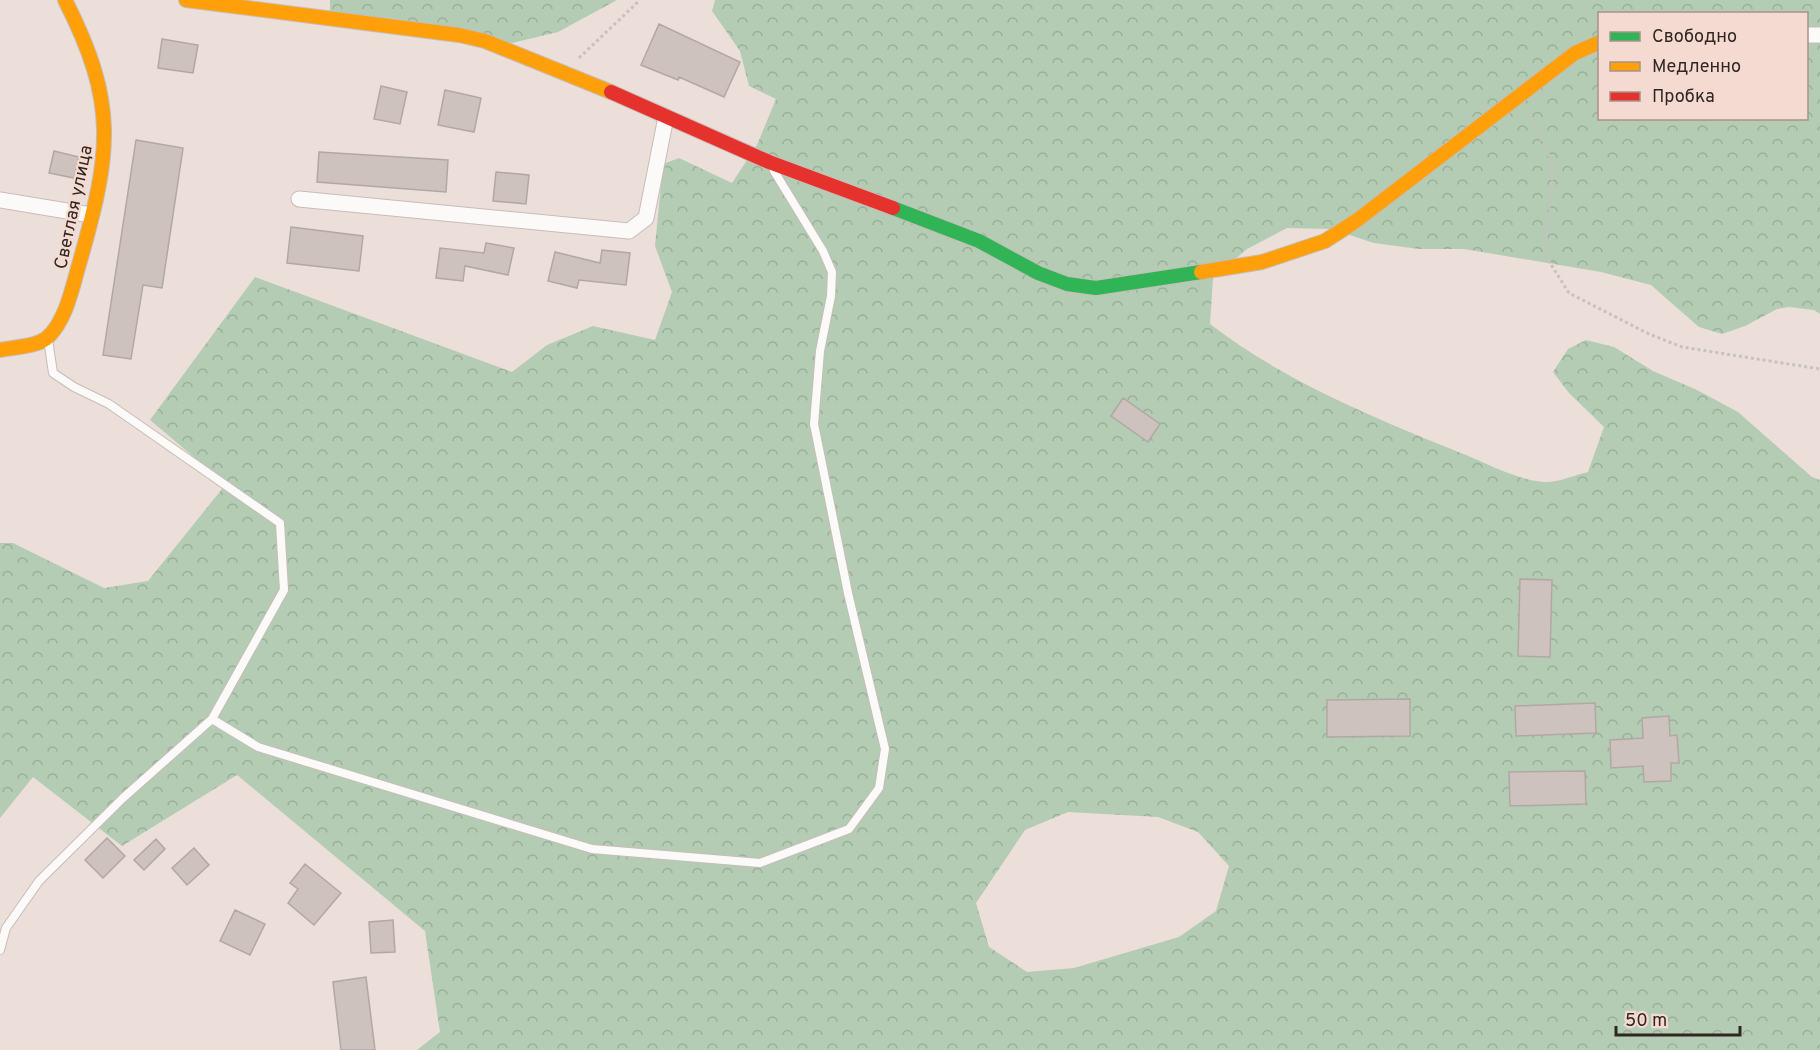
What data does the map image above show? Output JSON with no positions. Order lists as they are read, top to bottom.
{
  "streets": {
    "street": ["Светлая улица"]
  },
  "legend": ["Свободно", "Медленно", "Пробка"],
  "scale_bar": "50 m"
}
